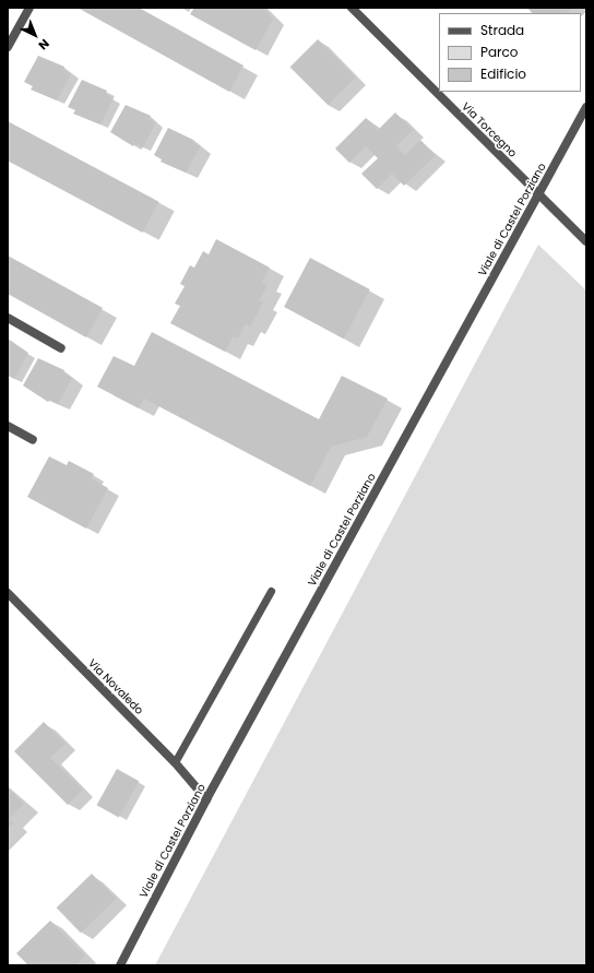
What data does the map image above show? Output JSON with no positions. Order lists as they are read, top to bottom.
{
  "streets": {
    "street": ["Via Torcegno", "Viale di Castel Porziano", "Via Novaledo"]
  },
  "crossings": [
    ["Via Torcegno", "Viale di Castel Porziano"],
    ["Viale di Castel Porziano", "Via Novaledo"]
  ],
  "legend": ["Strada", "Parco", "Edificio"],
  "north": "bottom right"
}
